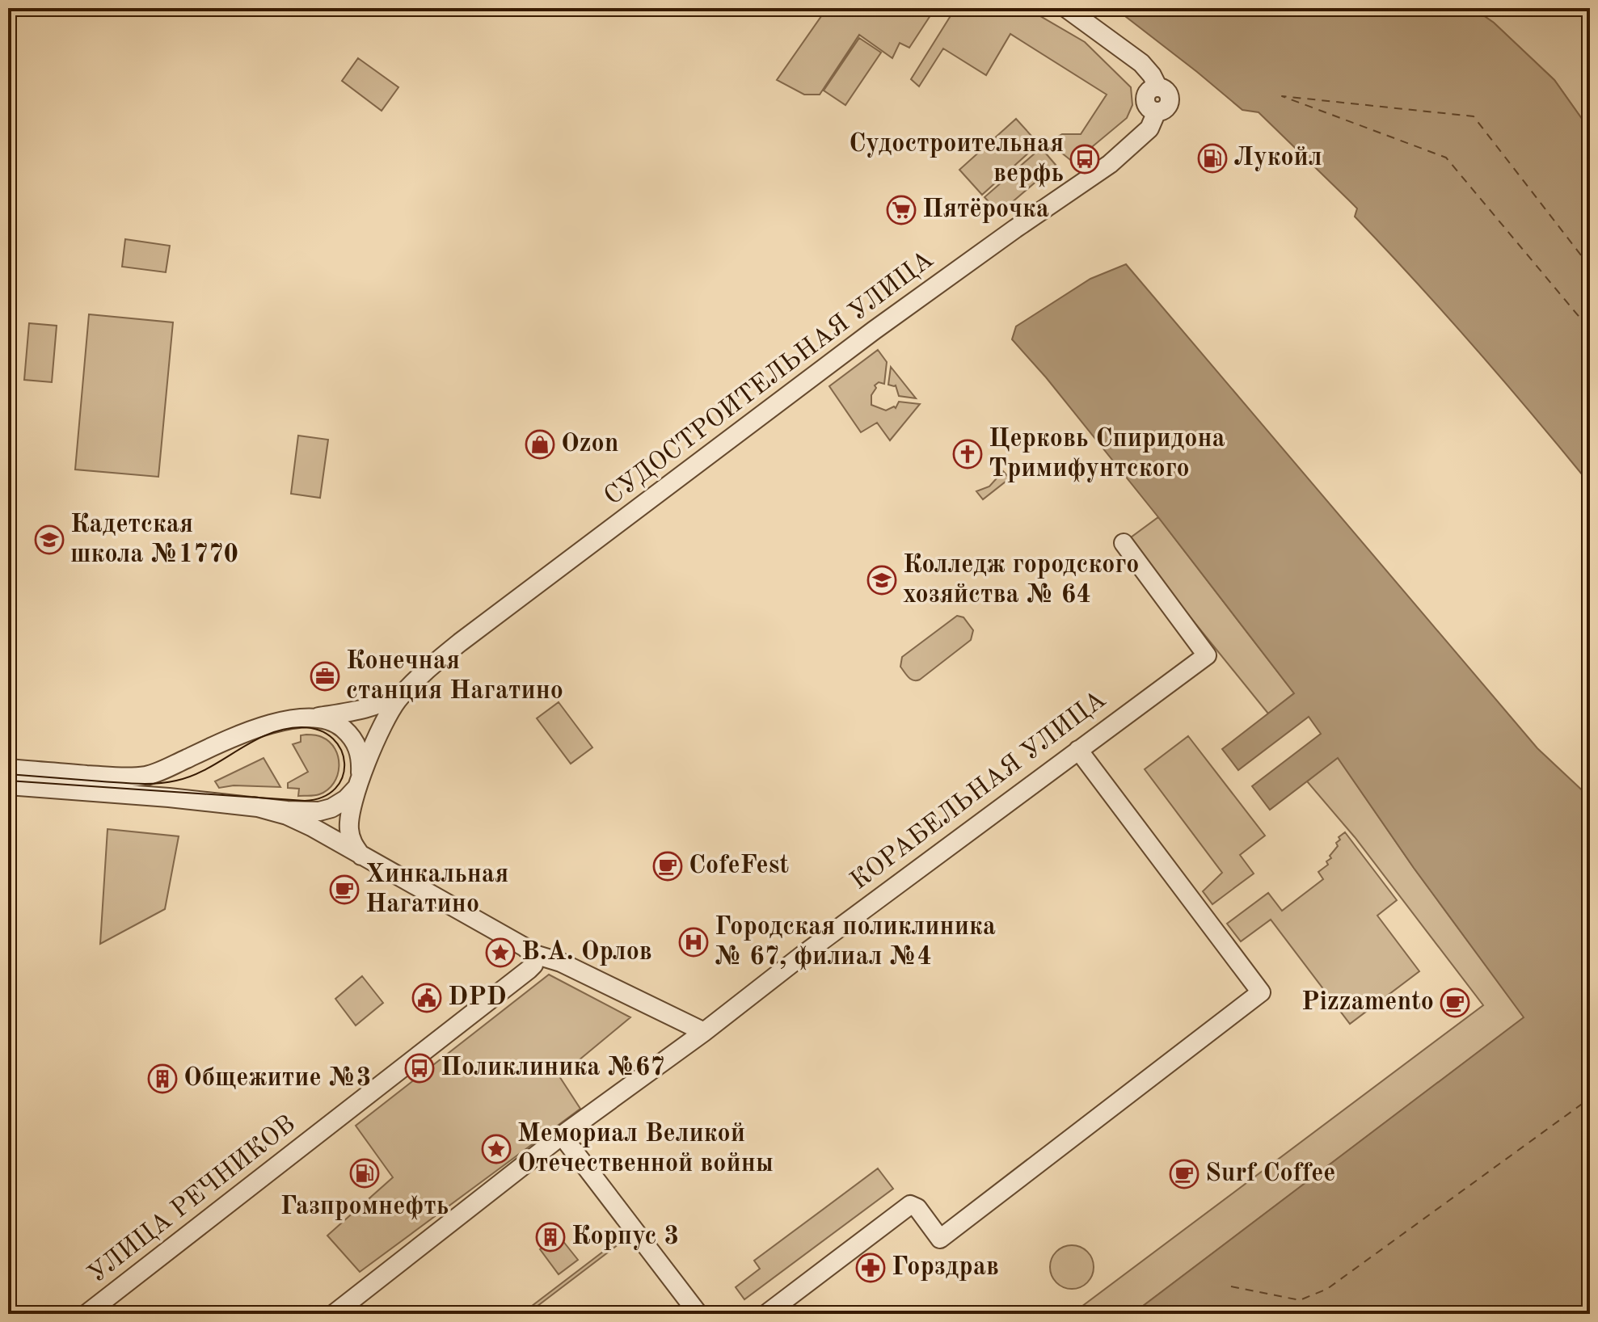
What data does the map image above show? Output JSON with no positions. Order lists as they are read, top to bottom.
{
  "streets": {
    "street": ["СУДОСТРОИТЕЛЬНАЯ УЛИЦА", "КОРАБЕЛЬНАЯ УЛИЦА", "УЛИЦА РЕЧНИКОВ"]
  },
  "places": {
    "fuel station": ["Лукойл", "Газпромнефть"],
    "bus stop": ["Судостроительная верфь", "Поликлиника №67"],
    "supermarket": ["Пятёрочка"],
    "shop": ["Ozon"],
    "church": ["Церковь Спиридона Тримифунтского"],
    "school or university": ["Кадетская школа №1770", "Колледж городского хозяйства № 64"],
    "office": ["Конечная станция Нагатино"],
    "cafe": [
      "CofeFest",
      "Хинкальная Нагатино",
      "Pizzamento",
      "Surf Coffee"
    ],
    "hospital": ["Городская поликлиника № 67, филиал №4"],
    "place": ["В.А. Орлов", "Мемориал Великой Отечественной войны"],
    "public building": ["DPD"],
    "building": ["Общежитие №3", "Корпус 3"],
    "pharmacy": ["Горздрав"]
  }
}
